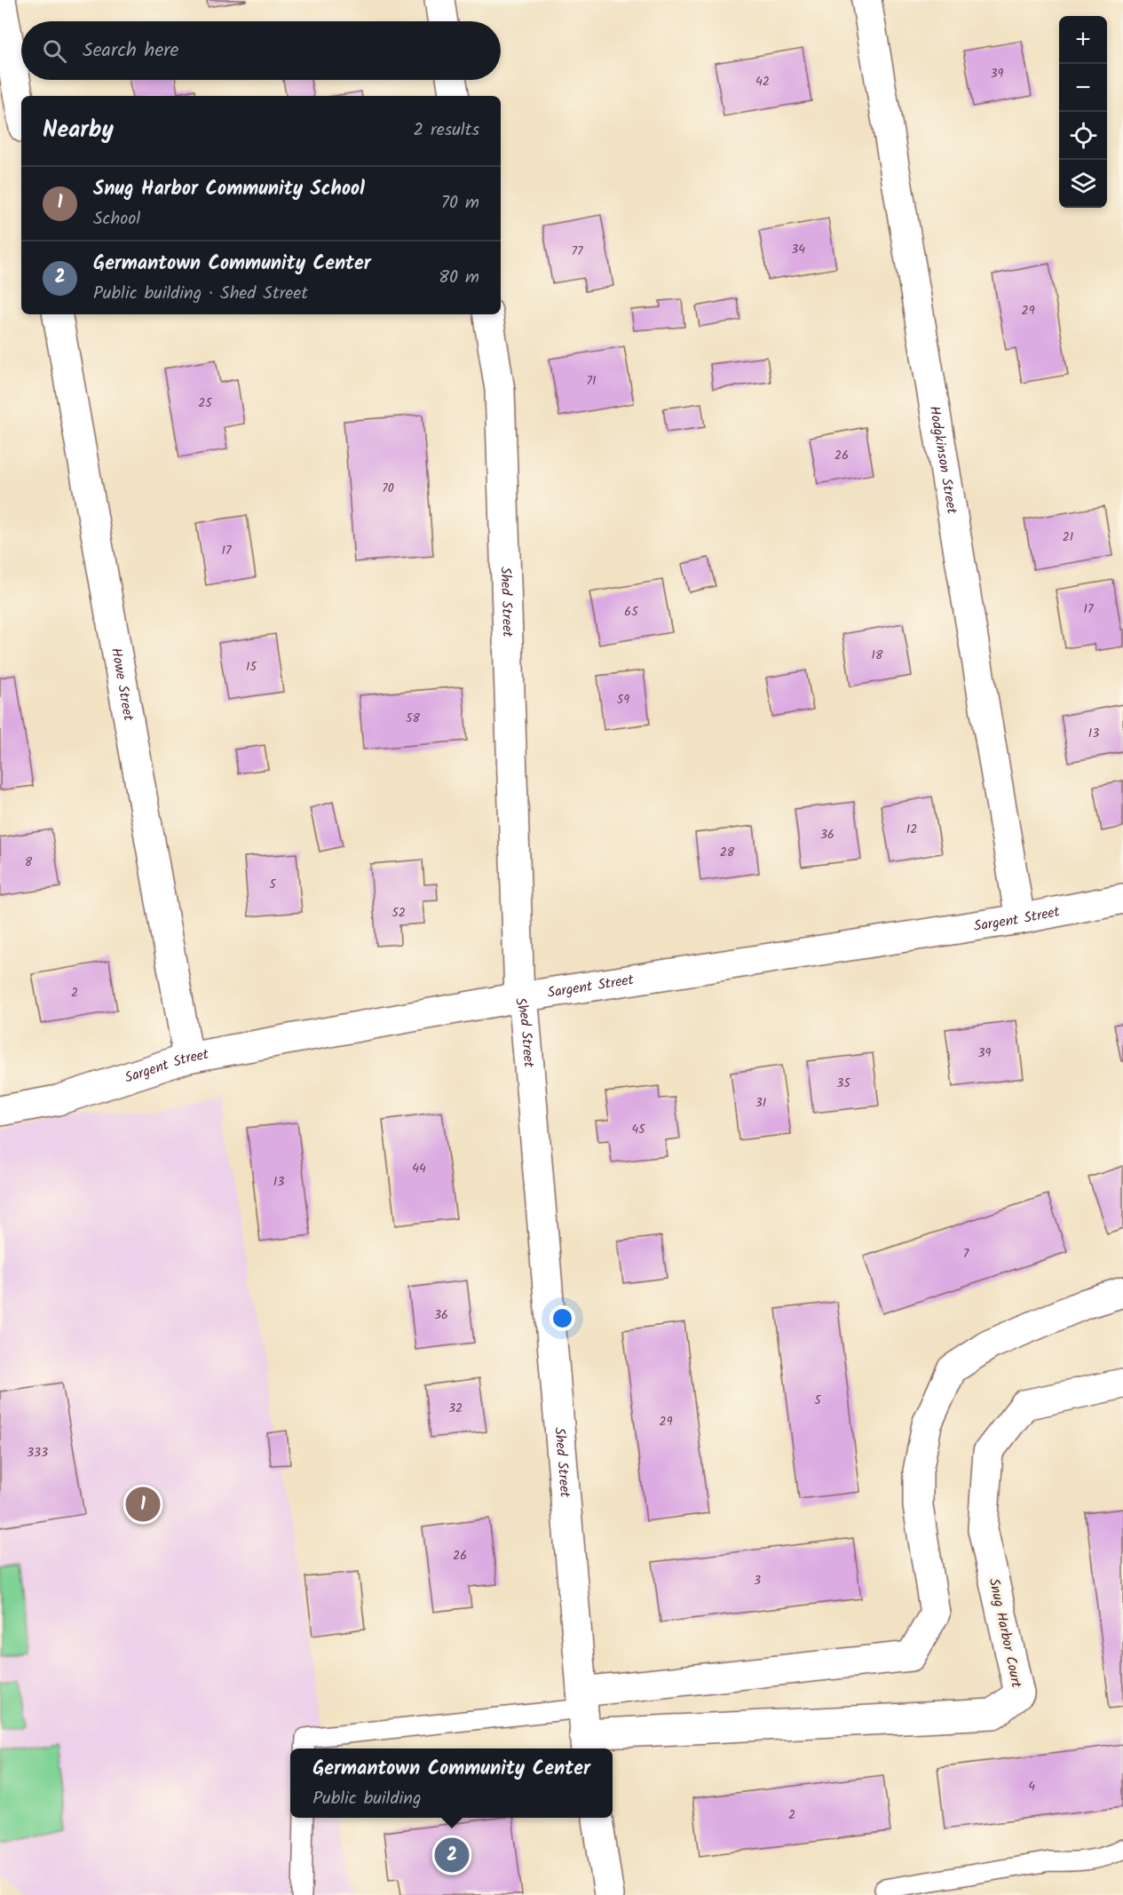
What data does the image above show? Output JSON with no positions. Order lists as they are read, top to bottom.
{
  "streets": {
    "street": [
      "Hodgkinson Street",
      "Shed Street",
      "Howe Street",
      "Sargent Street",
      "Snug Harbor Court"
    ]
  },
  "crossings": [
    ["Hodgkinson Street", "Sargent Street"],
    ["Shed Street", "Sargent Street"],
    ["Shed Street", "Snug Harbor Court"],
    ["Howe Street", "Sargent Street"]
  ],
  "house_numbers": [
    "39",
    "42",
    "34",
    "77",
    "29",
    "71",
    "25",
    "26",
    "70",
    "21",
    "17",
    "17",
    "65",
    "18",
    "15",
    "59",
    "58",
    "13",
    "12",
    "36",
    "28",
    "8",
    "5",
    "52",
    "2",
    "39",
    "35",
    "31",
    "45",
    "44",
    "13",
    "7",
    "36",
    "5",
    "32",
    "29",
    "333",
    "26",
    "3",
    "4",
    "2"
  ],
  "page": {
    "map_buttons": ["+", "−"],
    "search": "Search here",
    "heading": ["Nearby", "2 results"],
    "list": [
      {
        "mark": "1",
        "name": "Snug Harbor Community School",
        "note": "School",
        "value": "70 m"
      },
      {
        "mark": "2",
        "name": "Germantown Community Center",
        "note": "Public building · Shed Street",
        "value": "80 m"
      }
    ],
    "pins": ["1", "2"],
    "popup": ["Germantown Community Center", "Public building"]
  }
}
